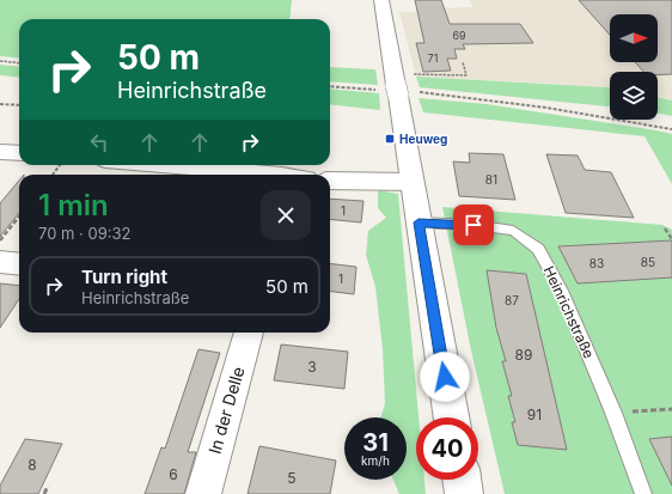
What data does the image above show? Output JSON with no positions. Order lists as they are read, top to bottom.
{
  "streets": {
    "street": ["In der Delle"],
    "lane": ["Heinrichstraße"]
  },
  "places": {
    "transit": ["Heuweg"]
  },
  "house_numbers": [
    "69",
    "71",
    "81",
    "1",
    "85",
    "83",
    "1",
    "87",
    "89",
    "3",
    "91",
    "8",
    "6",
    "5"
  ],
  "north": "right",
  "page": {
    "turn": ["50 m", "Heinrichstraße"],
    "heading": ["1 min", "70 m · 09:32"],
    "list": [
      {
        "name": "Turn right",
        "note": "Heinrichstraße",
        "value": "50 m"
      }
    ],
    "speed": "31 km/h",
    "limit": "40"
  }
}
